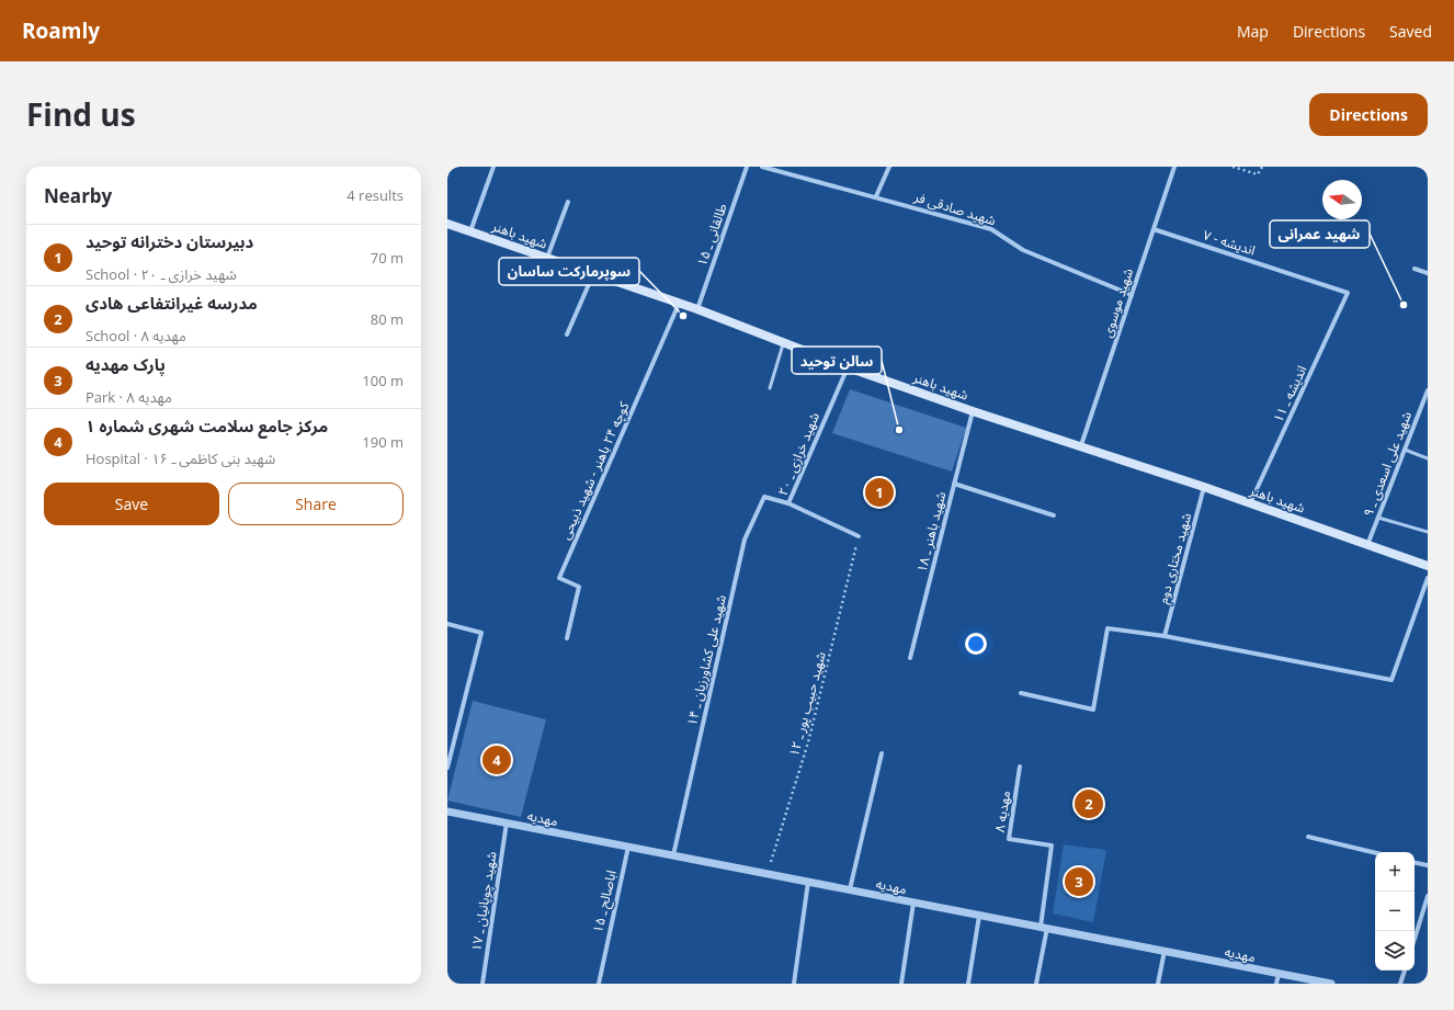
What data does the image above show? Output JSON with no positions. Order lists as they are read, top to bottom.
{
  "streets": {
    "main road": ["شهید باهنر"],
    "street": [
      "شهید صادقی فر",
      "طالقانی ـ ۱۵",
      "اندیشه - ۷",
      "شهید موسوی",
      "اندیشه ـ ۱۱",
      "شهید خرازی ـ ۲۰",
      "شهید علی اسعدی ـ ۹",
      "کوچه ۲۴ باهنر - شهید ذبیحی",
      "شهید باهنر ـ ۱۸",
      "شهید مختاری دوم",
      "شهید علی کشاورزیان ـ ۱۴",
      "مهدیه ۸",
      "مهدیه",
      "شهید چوپانیان ـ ۱۷",
      "اباصالح ـ ۱۵"
    ],
    "path": ["شهید حبیب پور ـ ۱۲"]
  },
  "crossings": [
    ["شهید صادقی فر", "شهید موسوی"],
    ["شهید باهنر", "طالقانی ـ ۱۵"],
    ["شهید باهنر", "شهید موسوی"],
    ["شهید باهنر", "اندیشه ـ ۱۱"],
    ["شهید باهنر", "شهید خرازی ـ ۲۰"],
    ["شهید باهنر", "شهید علی اسعدی ـ ۹"],
    ["شهید باهنر", "کوچه ۲۴ باهنر - شهید ذبیحی"],
    ["شهید باهنر", "شهید باهنر ـ ۱۸"],
    ["شهید باهنر", "شهید مختاری دوم"],
    ["اندیشه - ۷", "شهید موسوی"],
    ["اندیشه - ۷", "اندیشه ـ ۱۱"],
    ["شهید خرازی ـ ۲۰", "شهید علی کشاورزیان ـ ۱۴"],
    ["شهید خرازی ـ ۲۰", "شهید حبیب پور ـ ۱۲"],
    ["شهید علی کشاورزیان ـ ۱۴", "مهدیه"],
    ["شهید حبیب پور ـ ۱۲", "مهدیه"],
    ["مهدیه ۸", "مهدیه"],
    ["مهدیه", "شهید چوپانیان ـ ۱۷"],
    ["مهدیه", "اباصالح ـ ۱۵"]
  ],
  "places": ["شهید عمرانی", "سوپرمارکت ساسان", "سالن توحید"],
  "north": "left",
  "page": {
    "header": "Roamly",
    "nav": ["Map", "Directions", "Saved"],
    "title": "Find us",
    "buttons": [
      "Directions",
      ["Save", "Share"]
    ],
    "heading": ["Nearby", "4 results"],
    "list": [
      {
        "mark": "1",
        "name": "دبیرستان دخترانه توحید",
        "note": "School · شهید خرازی ـ ۲۰",
        "value": "70 m"
      },
      {
        "mark": "2",
        "name": "مدرسه غیرانتفاعی هادی",
        "note": "School · مهدیه ۸",
        "value": "80 m"
      },
      {
        "mark": "3",
        "name": "پارک مهدیه",
        "note": "Park · مهدیه ۸",
        "value": "100 m"
      },
      {
        "mark": "4",
        "name": "مرکز‌ جامع سلامت شهری شماره ۱",
        "note": "Hospital · شهید بنی کاظمی ـ ۱۶",
        "value": "190 m"
      }
    ],
    "pins": [
      "1",
      "4",
      "2",
      "3"
    ],
    "map_buttons": ["+", "−"]
  }
}
